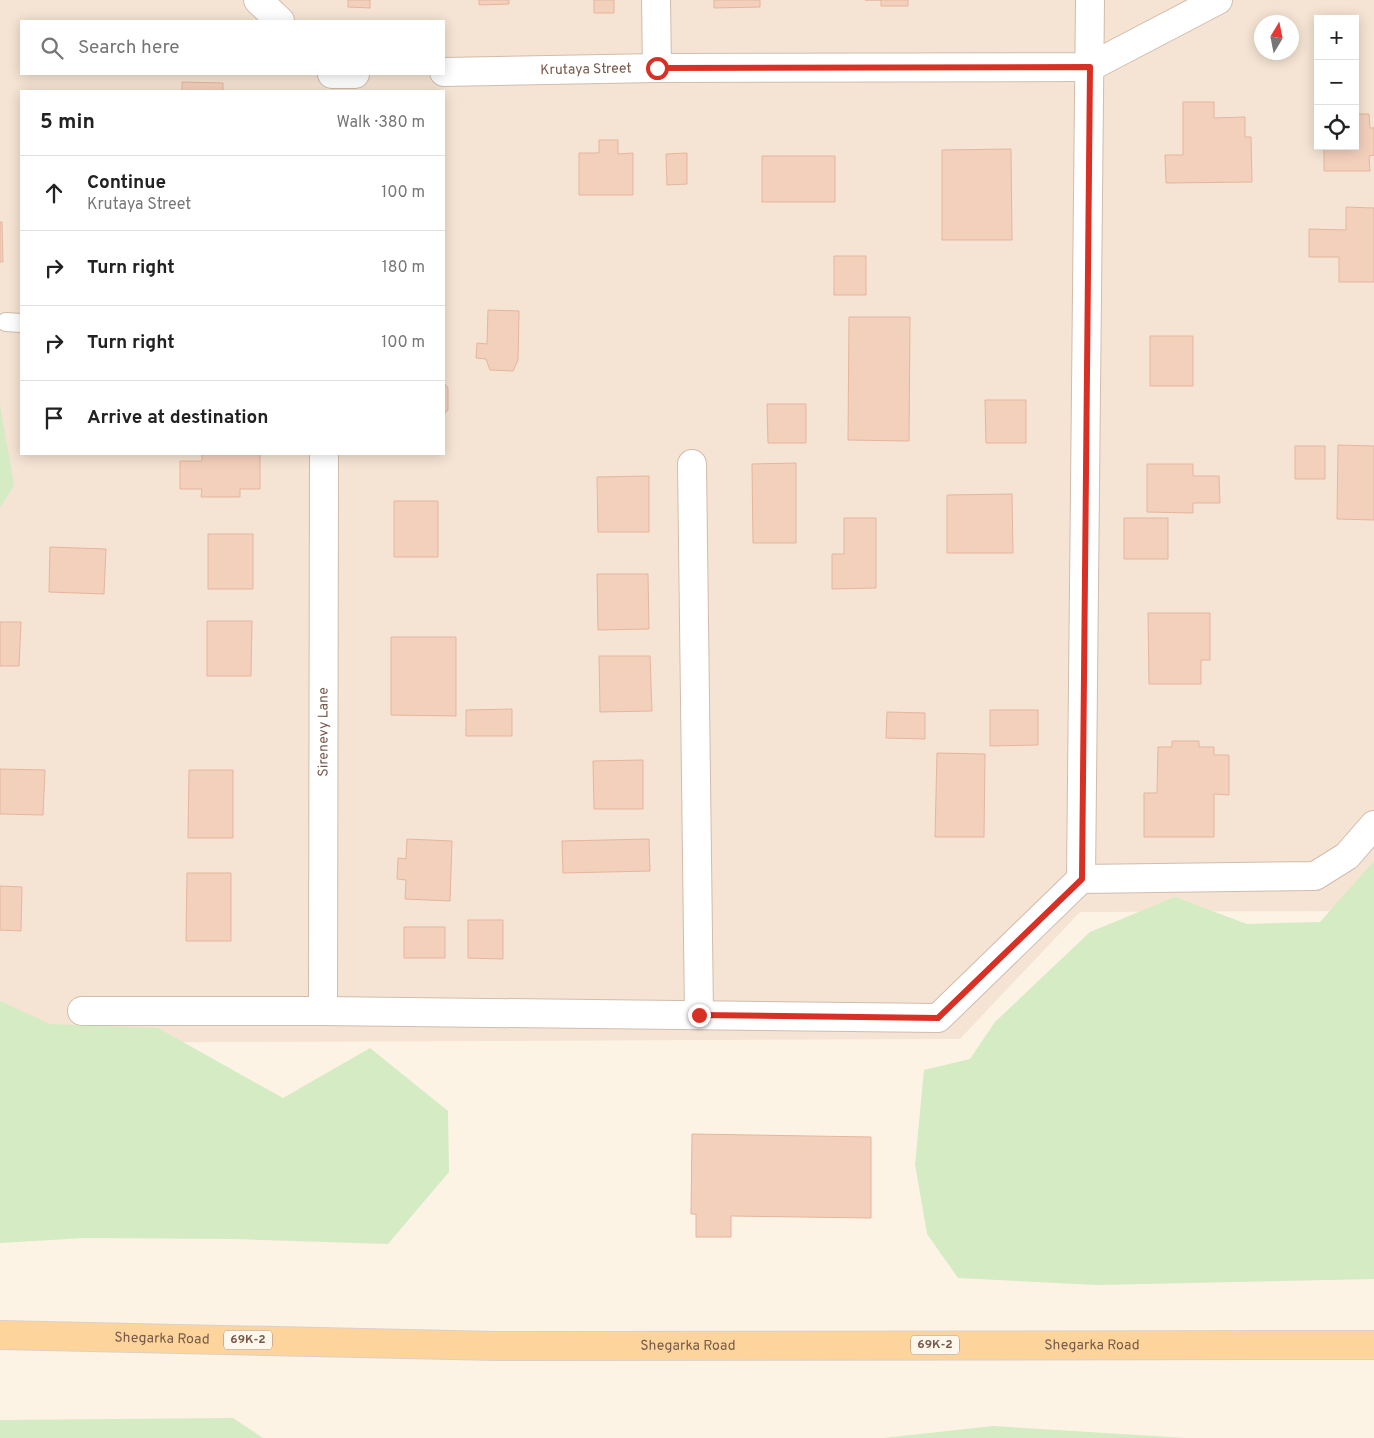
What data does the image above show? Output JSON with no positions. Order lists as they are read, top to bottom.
{
  "streets": {
    "main road": ["Shegarka Road", "69К-2"],
    "street": ["Krutaya Street", "Sirenevy Lane"]
  },
  "north": "top",
  "page": {
    "map_buttons": ["+", "−"],
    "search": "Search here",
    "heading": ["5 min", "Walk · 380 m"],
    "list": [
      ["Continue", "Krutaya Street", "100 m"],
      ["Turn right", "180 m"],
      ["Turn right", "100 m"],
      "Arrive at destination"
    ]
  }
}
